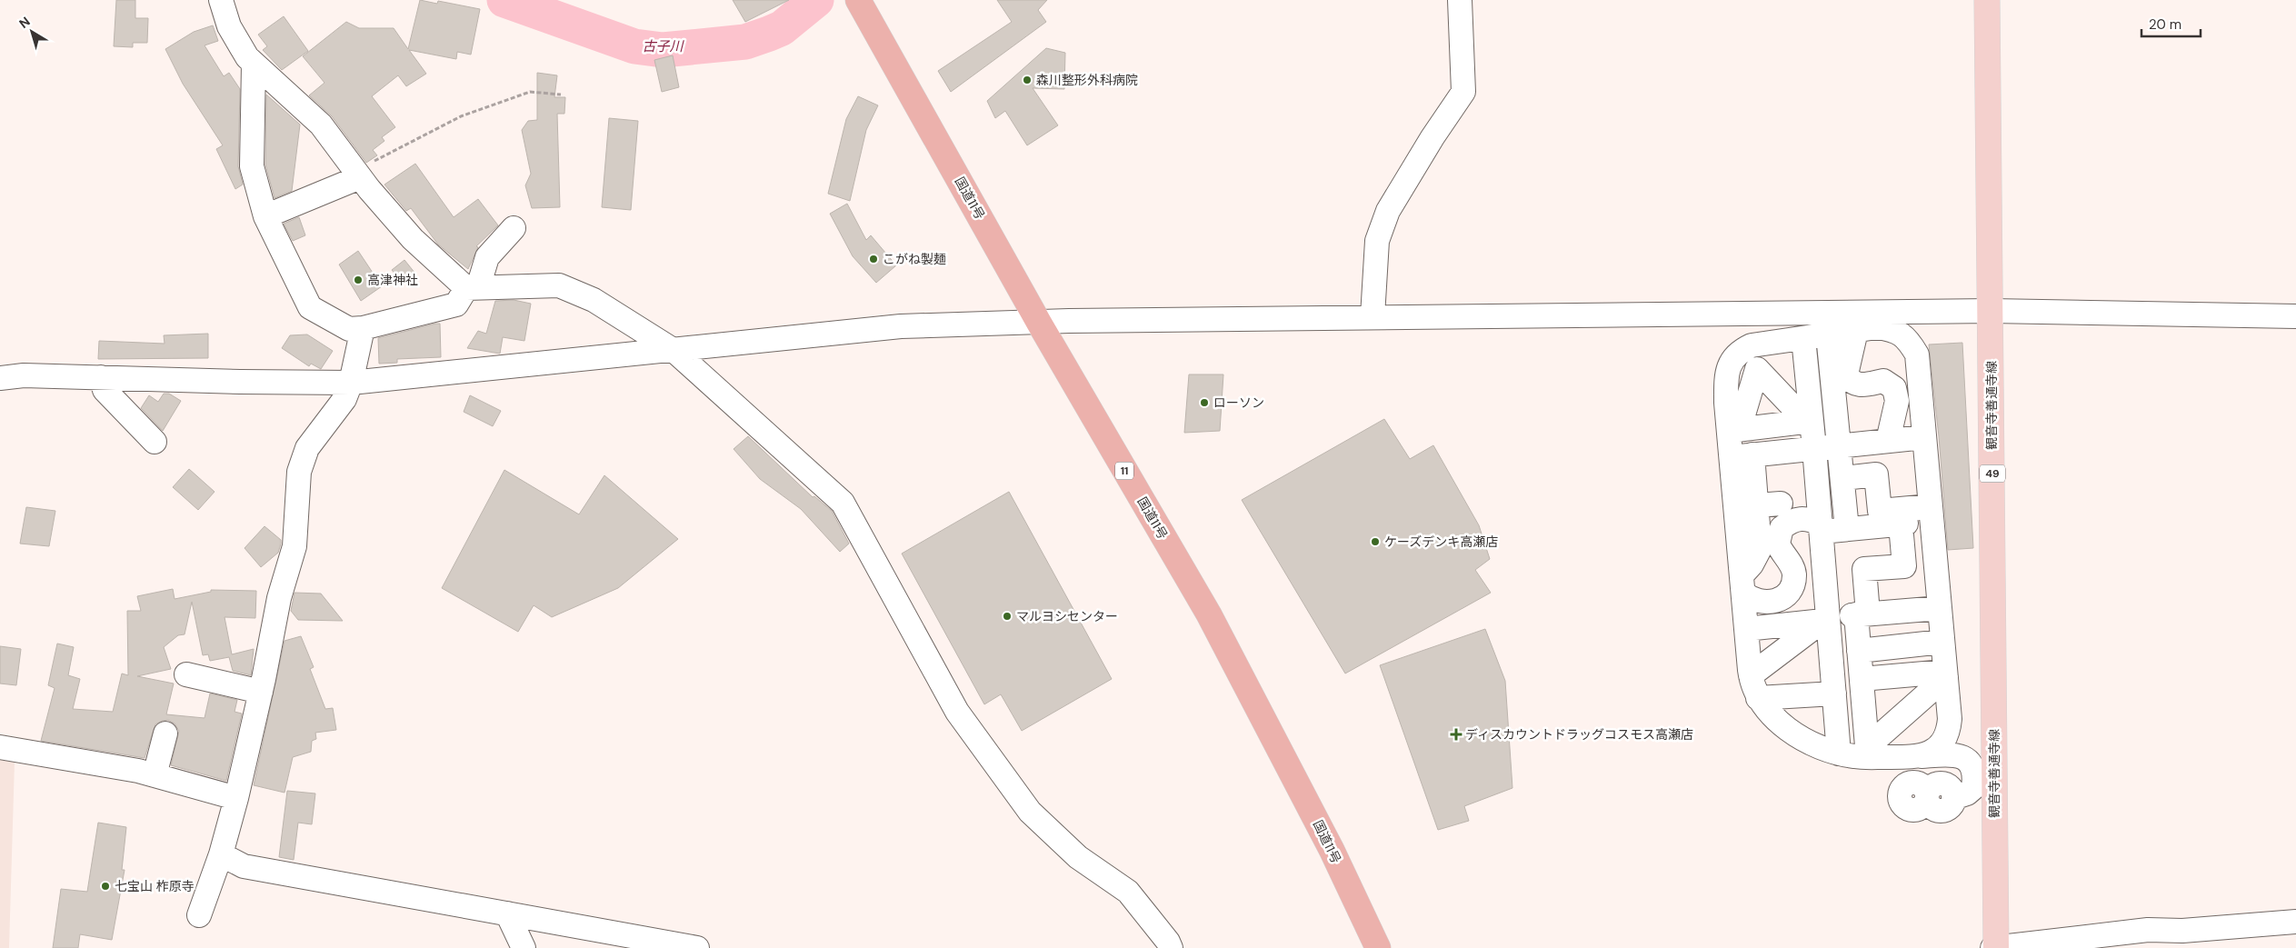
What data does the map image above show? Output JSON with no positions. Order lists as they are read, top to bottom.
{
  "streets": {
    "highway": ["国道11号", "11"],
    "main road": ["観音寺善通寺線", "49"]
  },
  "water": ["古子川"],
  "places": {
    "other": [
      "森川整形外科病院",
      "こがね製麺",
      "高津神社",
      "ローソン",
      "ケーズデンキ高瀬店",
      "マルヨシセンター",
      "七宝山 柞原寺"
    ],
    "health": ["ディスカウントドラッグコスモス高瀬店"]
  },
  "scale_bar": "20 m",
  "north": "top left"
}
